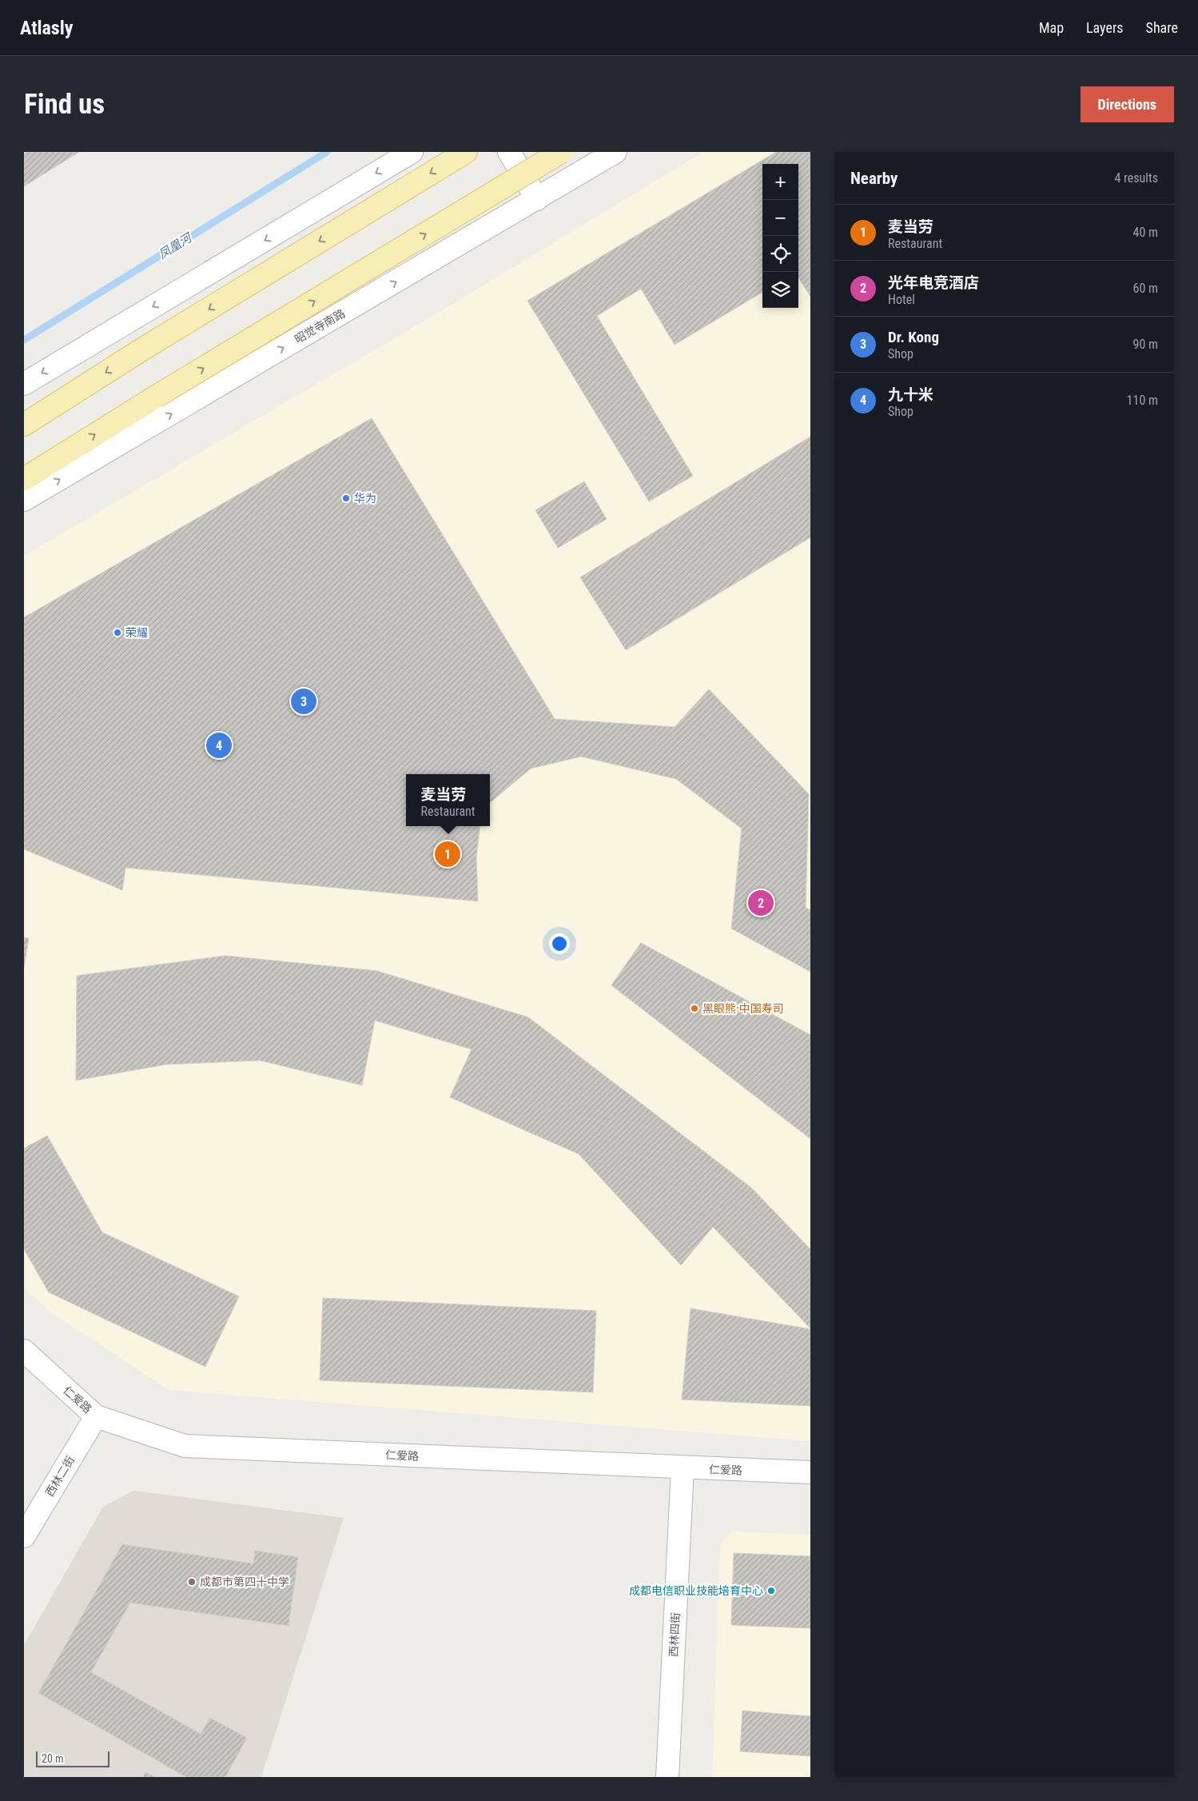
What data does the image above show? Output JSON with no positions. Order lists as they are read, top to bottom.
{
  "streets": {
    "street": [
      "昭觉寺南路",
      "仁爱路",
      "西林二街",
      "西林四街"
    ]
  },
  "crossings": [
    ["仁爱路", "西林二街"],
    ["仁爱路", "西林四街"]
  ],
  "water": ["凤凰河"],
  "places": [
    "华为",
    "荣耀",
    "黑眼熊·中国寿司",
    "成都市第四十中学",
    "成都电信职业技能培育中心"
  ],
  "scale_bar": "20 m",
  "page": {
    "header": "Atlasly",
    "nav": ["Map", "Layers", "Share"],
    "buttons": "Directions",
    "title": "Find us",
    "heading": ["Nearby", "4 results"],
    "map_buttons": ["+", "−"],
    "list": [
      {
        "mark": "1",
        "name": "麦当劳",
        "note": "Restaurant",
        "value": "40 m"
      },
      {
        "mark": "2",
        "name": "光年电竞酒店",
        "note": "Hotel",
        "value": "60 m"
      },
      {
        "mark": "3",
        "name": "Dr. Kong",
        "note": "Shop",
        "value": "90 m"
      },
      {
        "mark": "4",
        "name": "九十米",
        "note": "Shop",
        "value": "110 m"
      }
    ],
    "pins": [
      "3",
      "4",
      "1",
      "2"
    ],
    "popup": ["麦当劳", "Restaurant"],
    "scale": "20 m"
  }
}
